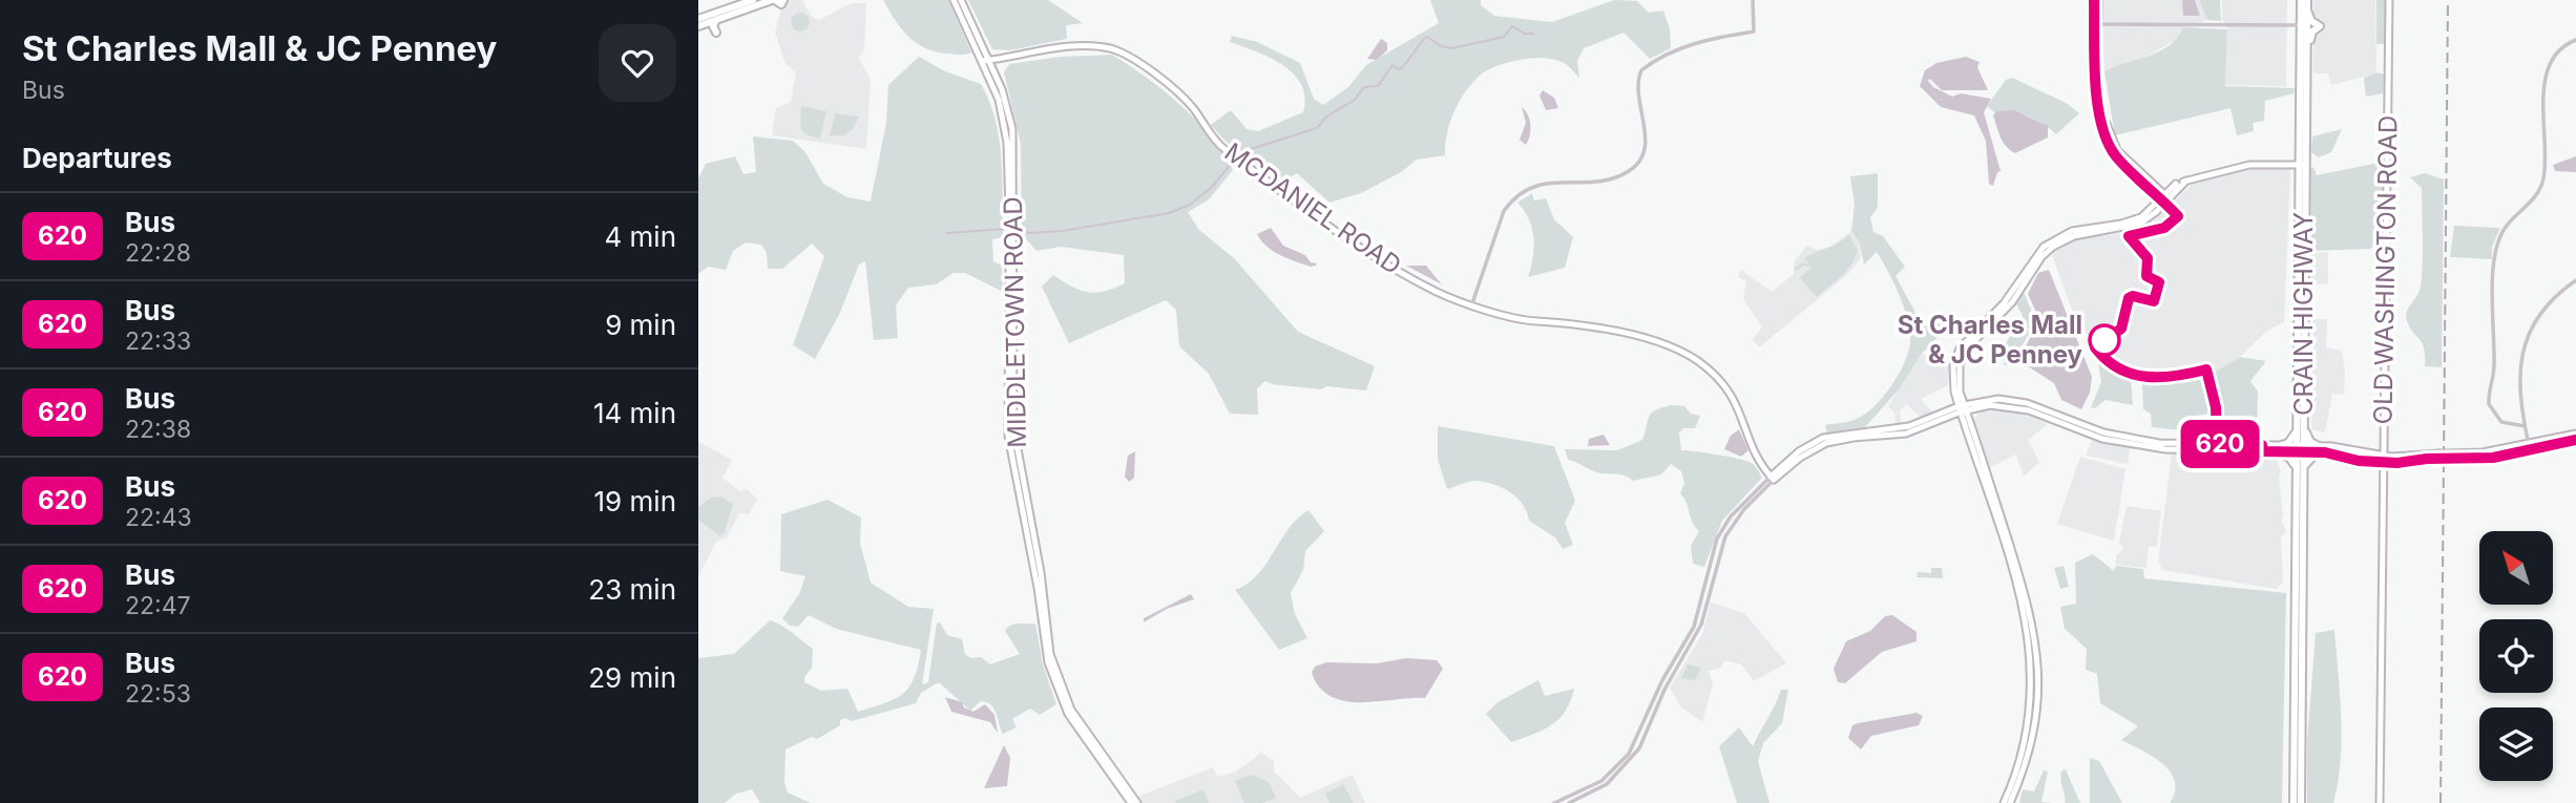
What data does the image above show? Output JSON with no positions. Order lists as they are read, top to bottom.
{
  "streets": {
    "highway": ["CRAIN HIGHWAY"],
    "main road": ["MCDANIEL ROAD", "OLD WASHINGTON ROAD", "MIDDLETOWN ROAD"]
  },
  "crossings": [
    ["MCDANIEL ROAD", "MIDDLETOWN ROAD"]
  ],
  "places": ["St Charles Mall & JC Penney"],
  "lines": ["bus line 620"],
  "north": "top left",
  "page": {
    "heading": [
      ["St Charles Mall & JC Penney", "Bus"],
      "Departures"
    ],
    "on_map": "620",
    "list": [
      {
        "mark": "620",
        "name": "Bus",
        "note": "22:28",
        "value": "4 min"
      },
      {
        "mark": "620",
        "name": "Bus",
        "note": "22:33",
        "value": "9 min"
      },
      {
        "mark": "620",
        "name": "Bus",
        "note": "22:38",
        "value": "14 min"
      },
      {
        "mark": "620",
        "name": "Bus",
        "note": "22:43",
        "value": "19 min"
      },
      {
        "mark": "620",
        "name": "Bus",
        "note": "22:47",
        "value": "23 min"
      },
      {
        "mark": "620",
        "name": "Bus",
        "note": "22:53",
        "value": "29 min"
      }
    ]
  }
}
